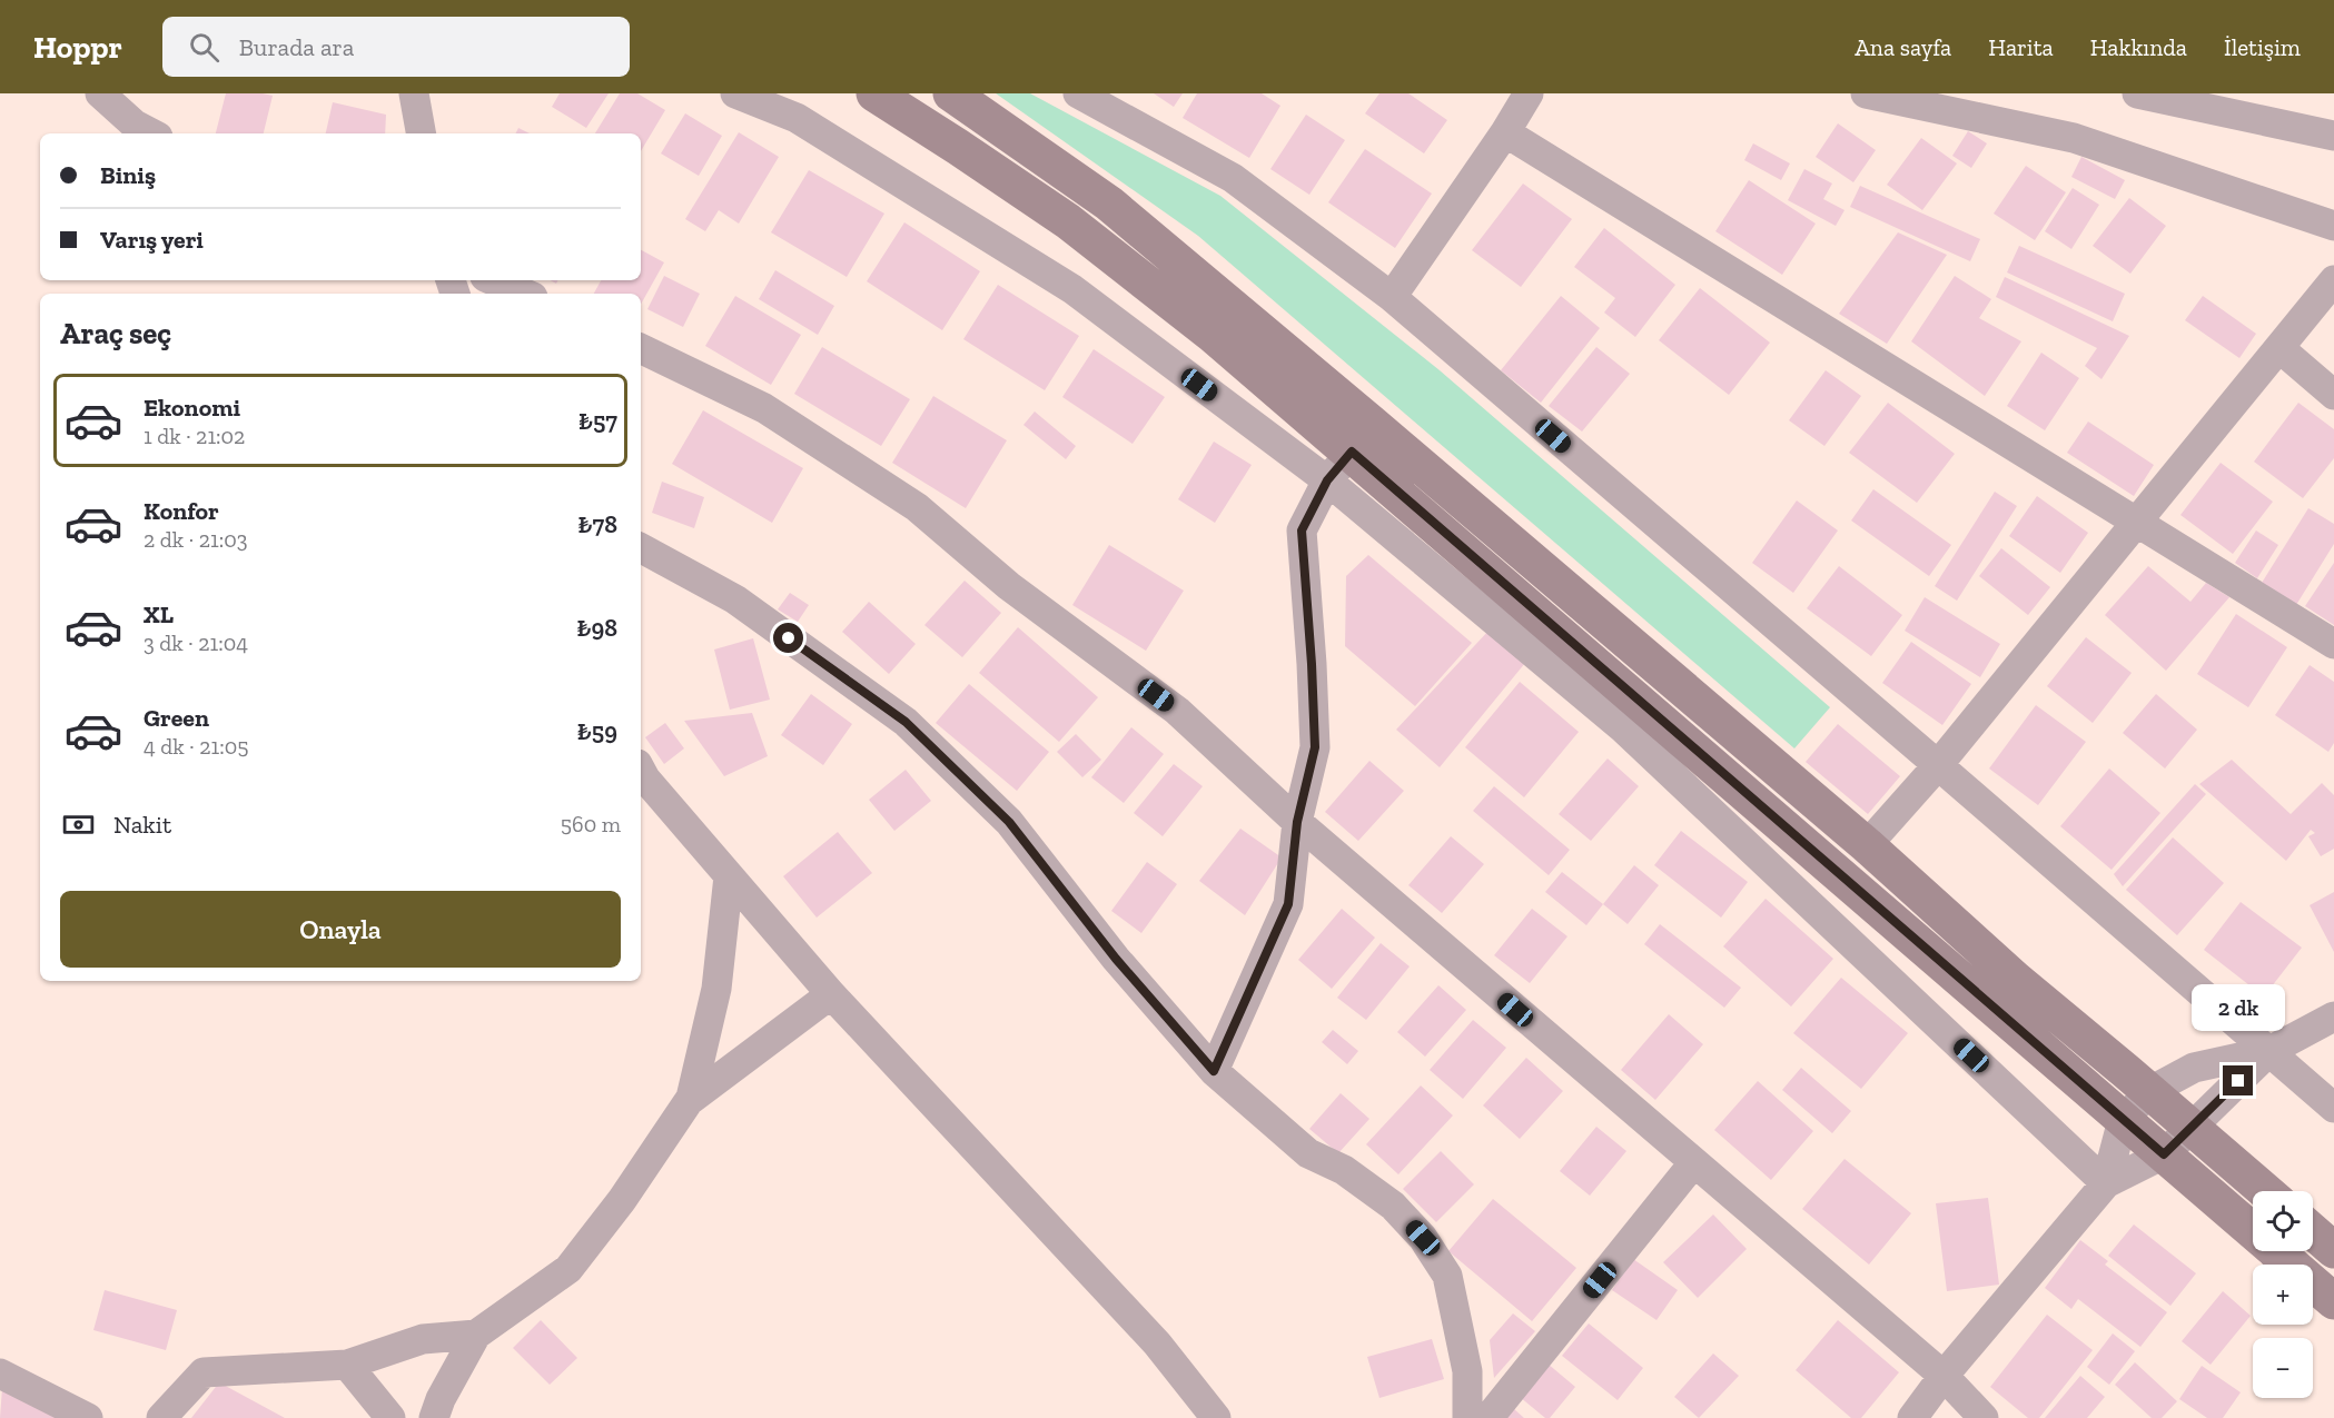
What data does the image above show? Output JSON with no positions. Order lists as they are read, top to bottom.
{
  "page": {
    "header": "Hoppr",
    "search": "Burada ara",
    "nav": [
      "Ana sayfa",
      "Harita",
      "Hakkında",
      "İletişim"
    ],
    "banner": ["Biniş", "Varış yeri"],
    "heading": "Araç seç",
    "list": [
      {
        "name": "Ekonomi",
        "note": "1 dk · 21:02",
        "value": "₺57"
      },
      {
        "name": "Konfor",
        "note": "2 dk · 21:03",
        "value": "₺78"
      },
      {
        "name": "XL",
        "note": "3 dk · 21:04",
        "value": "₺98"
      },
      {
        "name": "Green",
        "note": "4 dk · 21:05",
        "value": "₺59"
      }
    ],
    "pay": ["Nakit", "560 m"],
    "buttons": "Onayla",
    "bubble": "2 dk",
    "map_buttons": ["+", "−"]
  }
}
